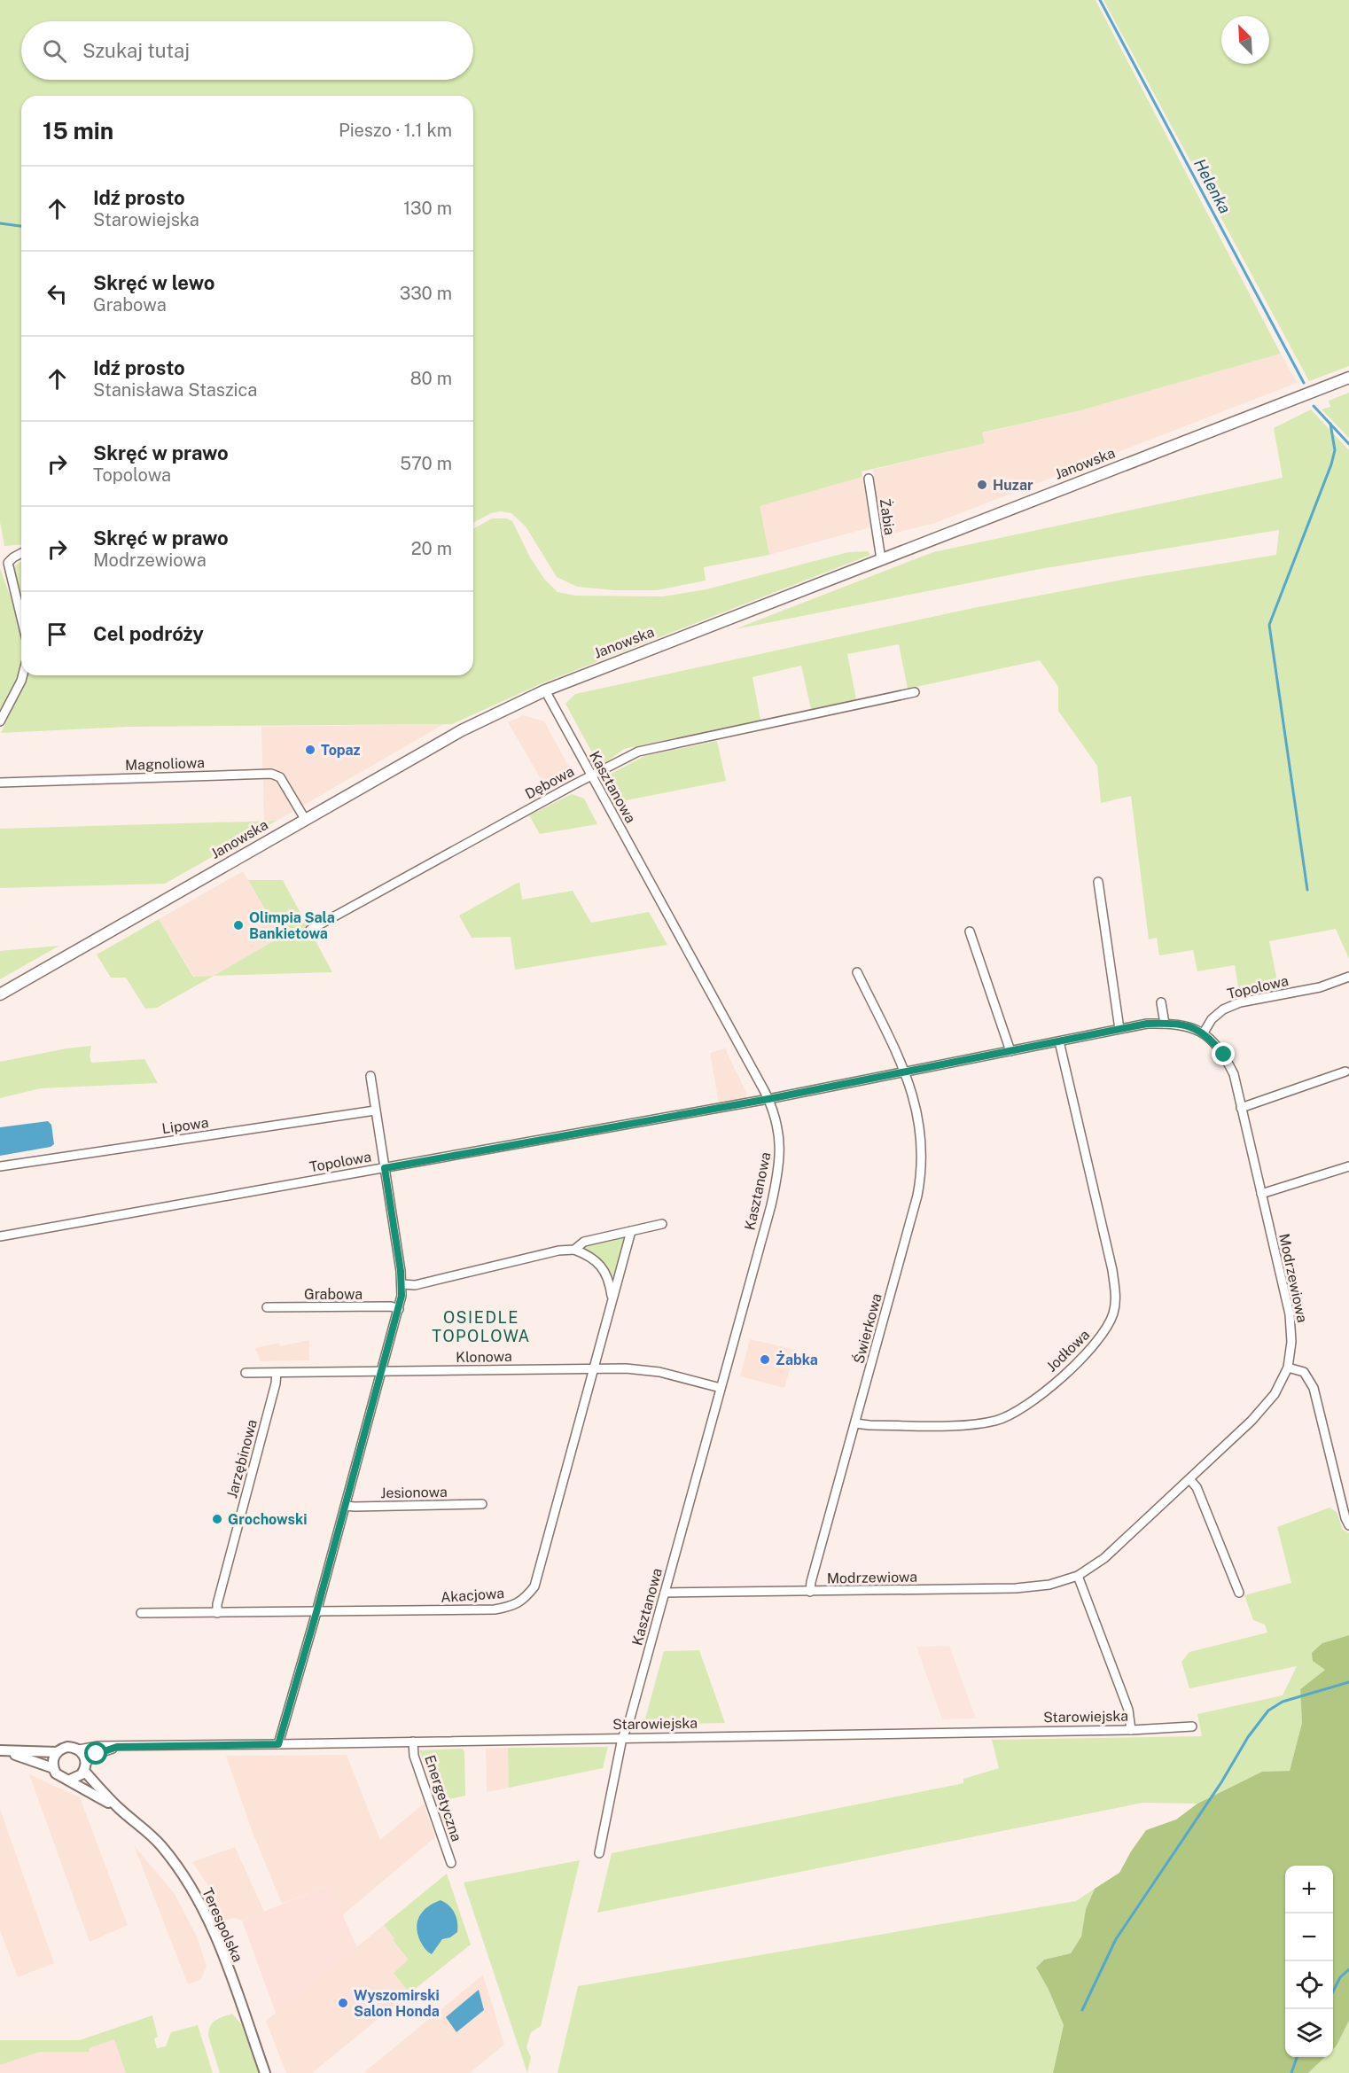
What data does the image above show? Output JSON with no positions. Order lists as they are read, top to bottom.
{
  "streets": {
    "main road": ["Janowska"],
    "street": [
      "Żabia",
      "Magnoliowa",
      "Dębowa",
      "Kasztanowa",
      "Topolowa",
      "Lipowa",
      "Modrzewiowa",
      "Grabowa",
      "Świerkowa",
      "Jodłowa",
      "Klonowa",
      "Jarzębinowa",
      "Jesionowa",
      "Akacjowa",
      "Starowiejska",
      "Energetyczna",
      "Terespolska"
    ]
  },
  "crossings": [
    ["Janowska", "Żabia"],
    ["Janowska", "Magnoliowa"],
    ["Janowska", "Kasztanowa"],
    ["Dębowa", "Kasztanowa"],
    ["Kasztanowa", "Topolowa"],
    ["Kasztanowa", "Modrzewiowa"],
    ["Kasztanowa", "Klonowa"],
    ["Kasztanowa", "Starowiejska"],
    ["Topolowa", "Modrzewiowa"],
    ["Topolowa", "Świerkowa"],
    ["Topolowa", "Jodłowa"],
    ["Modrzewiowa", "Świerkowa"],
    ["Świerkowa", "Jodłowa"],
    ["Klonowa", "Jarzębinowa"],
    ["Klonowa", "Akacjowa"],
    ["Jarzębinowa", "Akacjowa"],
    ["Starowiejska", "Energetyczna"],
    ["Starowiejska", "Terespolska"]
  ],
  "districts": ["OSIEDLE TOPOLOWA"],
  "water": ["Helenka"],
  "places": [
    "Huzar",
    "Topaz",
    "Olimpia Sala Bankietowa",
    "Żabka",
    "Grochowski",
    "Wyszomirski Salon Honda"
  ],
  "north": "top left",
  "page": {
    "search": "Szukaj tutaj",
    "heading": ["15 min", "Pieszo · 1.1 km"],
    "list": [
      ["Idź prosto", "Starowiejska", "130 m"],
      ["Skręć w lewo", "Grabowa", "330 m"],
      ["Idź prosto", "Stanisława Staszica", "80 m"],
      ["Skręć w prawo", "Topolowa", "570 m"],
      ["Skręć w prawo", "Modrzewiowa", "20 m"],
      "Cel podróży"
    ],
    "map_buttons": ["+", "−"]
  }
}
